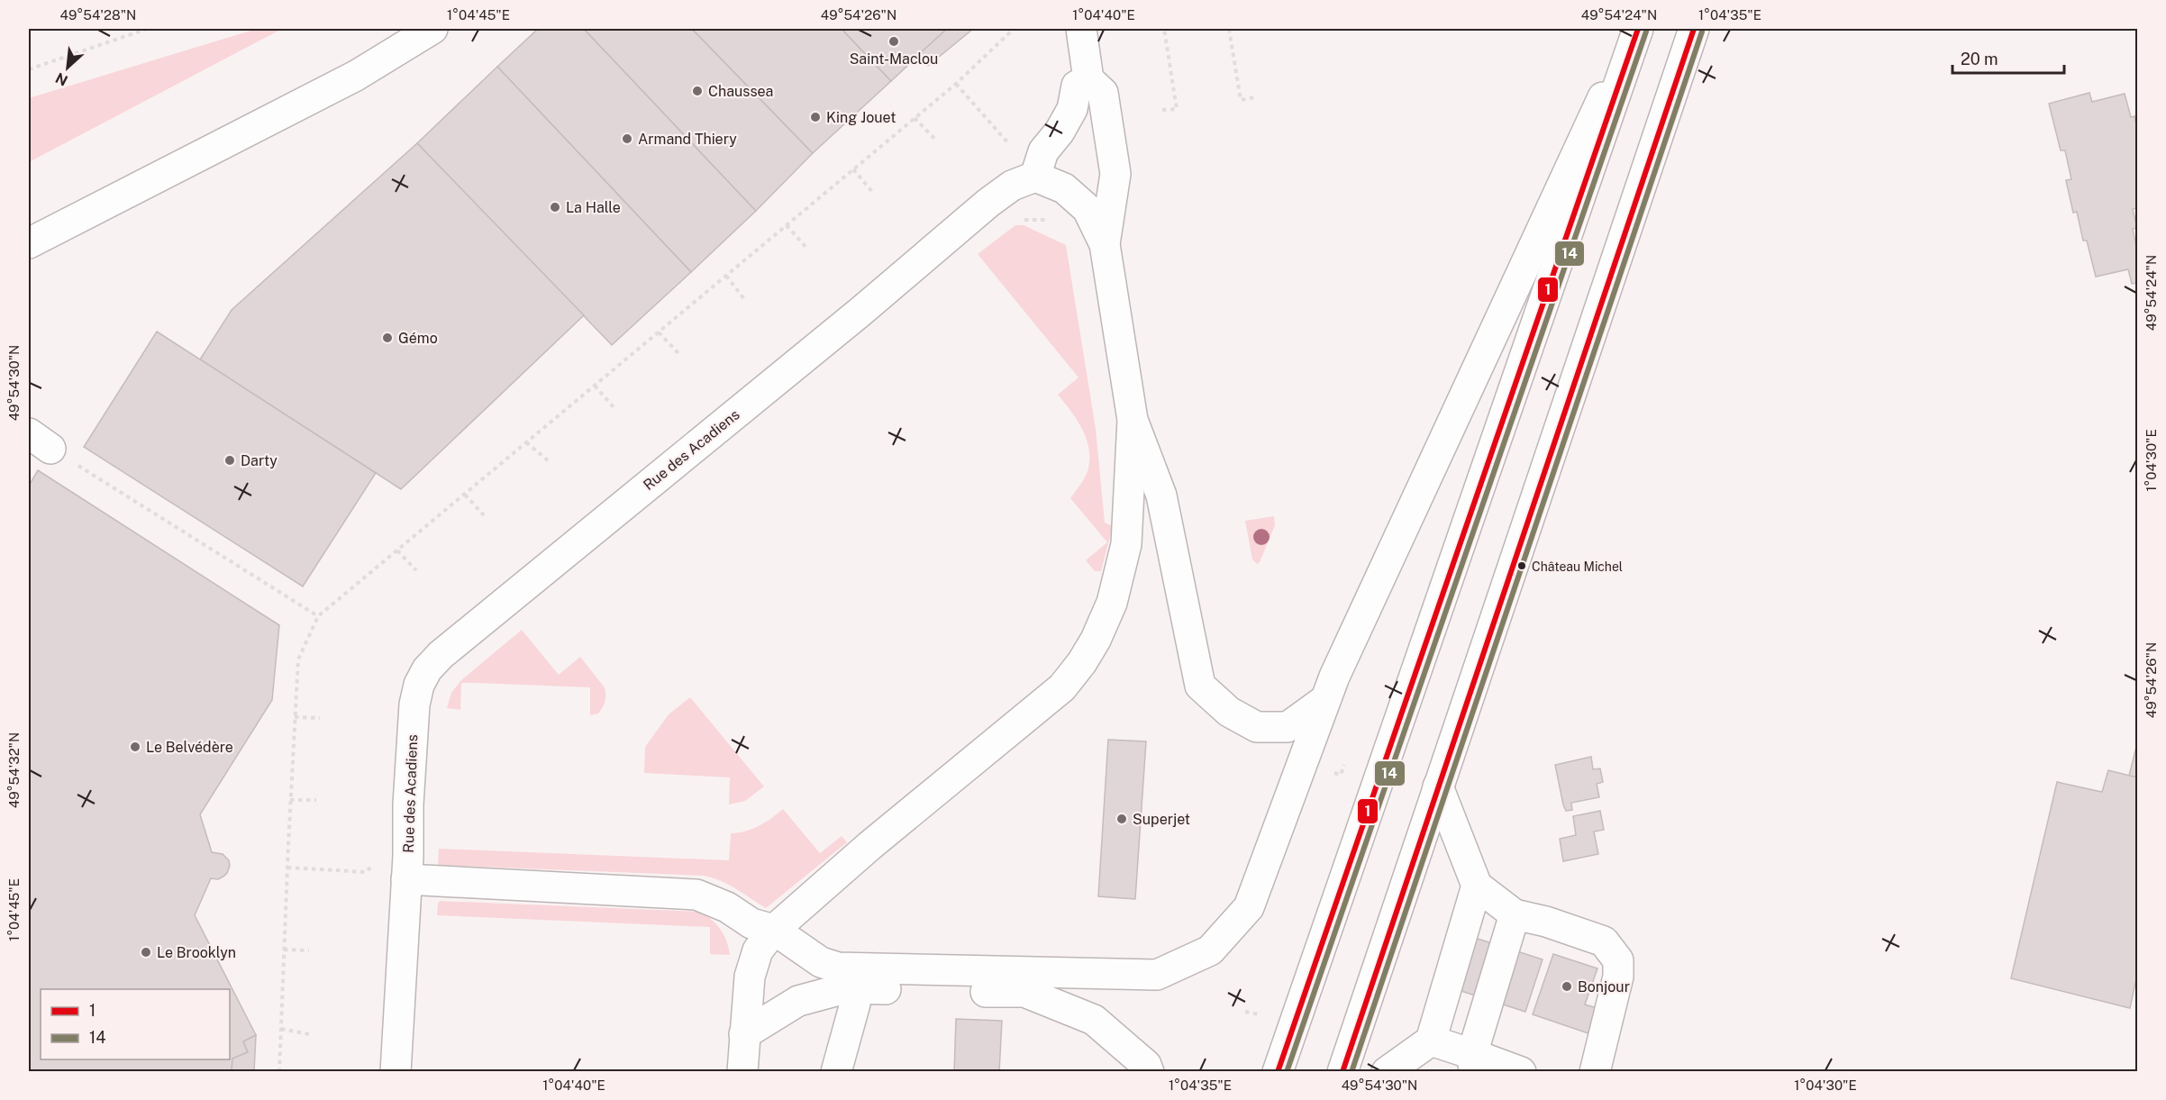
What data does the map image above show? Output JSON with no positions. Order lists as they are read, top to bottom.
{
  "streets": {
    "street": ["Rue des Acadiens"]
  },
  "places": [
    "Saint-Maclou",
    "Chaussea",
    "King Jouet",
    "Armand Thiery",
    "La Halle",
    "Gémo",
    "Darty",
    "Château Michel",
    "Le Belvédère",
    "Superjet",
    "Le Brooklyn",
    "Bonjour"
  ],
  "lines": ["transit line 1", "transit line 14"],
  "legend": ["1", "14"],
  "scale_bar": "20 m",
  "north": "bottom left",
  "coordinates": [
    "49°54'28\"N",
    "1°04'45\"E",
    "49°54'26\"N",
    "1°04'40\"E",
    "49°54'24\"N",
    "1°04'35\"E",
    "49°54'30\"N",
    "1°04'30\"E",
    "49°54'32\"N"
  ]
}
